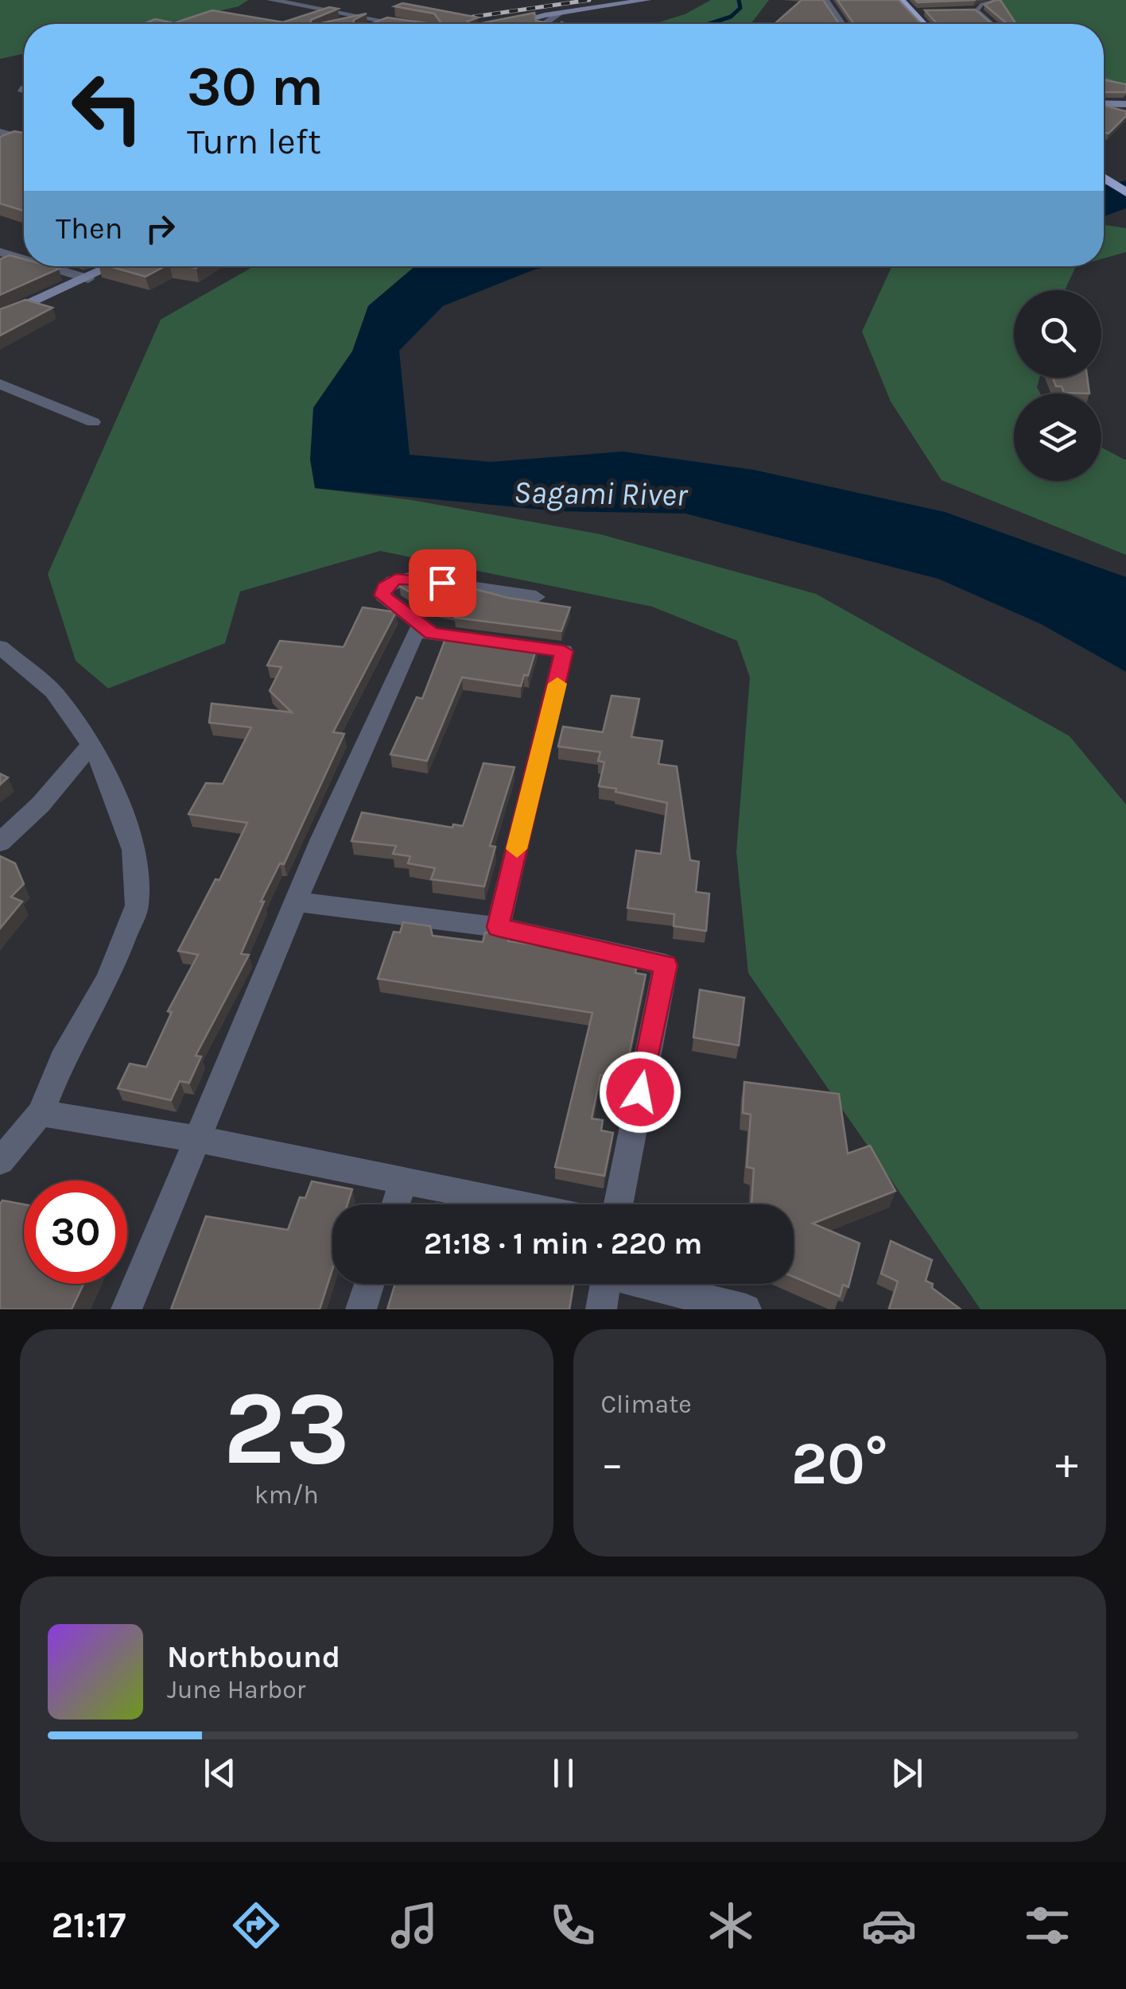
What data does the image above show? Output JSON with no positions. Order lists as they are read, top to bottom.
{
  "water": ["Sagami River"],
  "page": {
    "turn": ["30 m", "Turn left"],
    "then": "Then",
    "limit": "30",
    "trip": "21:18 · 1 min · 220 m",
    "tile": [
      ["23", "km/h"],
      "Climate"
    ],
    "heat": ["−", "20°", "+"],
    "song": ["Northbound", "June Harbor"],
    "tabs": "21:17"
  }
}
